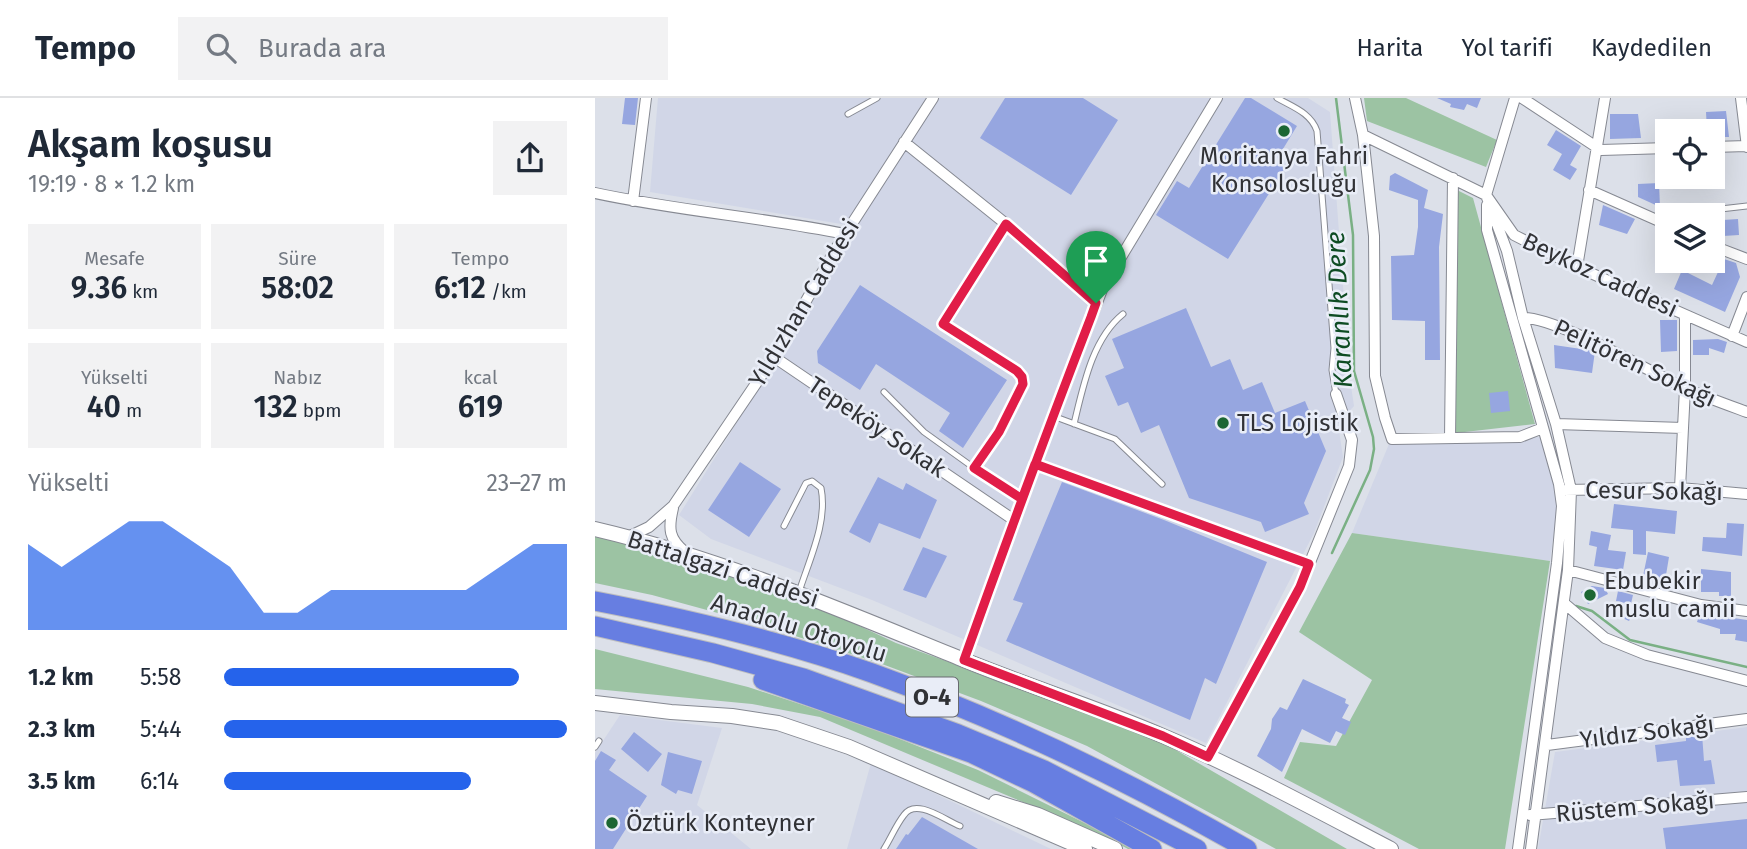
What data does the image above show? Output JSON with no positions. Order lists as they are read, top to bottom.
{
  "streets": {
    "highway": ["Anadolu Otoyolu", "O-4"],
    "main road": ["Battalgazi Caddesi"],
    "street": [
      "Beykoz Caddesi",
      "Yıldızhan Caddesi",
      "Pelitören Sokağı",
      "Tepeköy Sokak",
      "Cesur Sokağı",
      "Yıldız Sokağı",
      "Rüstem Sokağı"
    ]
  },
  "crossings": [
    ["Yıldızhan Caddesi", "Tepeköy Sokak"],
    ["Yıldızhan Caddesi", "Battalgazi Caddesi"]
  ],
  "water": ["Karanlık Dere"],
  "places": [
    "Moritanya Fahri Konsolosluğu",
    "TLS Lojistik",
    "Ebubekir muslu camii",
    "Öztürk Konteyner"
  ],
  "page": {
    "header": "Tempo",
    "search": "Burada ara",
    "nav": ["Harita", "Yol tarifi", "Kaydedilen"],
    "heading": ["Akşam koşusu", "19:19 · 8 × 1.2 km"],
    "stats": [
      ["Mesafe", "9.36 km"],
      ["Süre", "58:02"],
      ["Tempo", "6:12 /km"],
      ["Yükselti", "40 m"],
      ["Nabız", "132 bpm"],
      ["kcal", "619"]
    ],
    "chart": ["Yükselti", "23–27 m"],
    "list": [
      {
        "name": "1.2 km",
        "note": "5:58"
      },
      {
        "name": "2.3 km",
        "note": "5:44"
      },
      {
        "name": "3.5 km",
        "note": "6:14"
      }
    ]
  }
}
